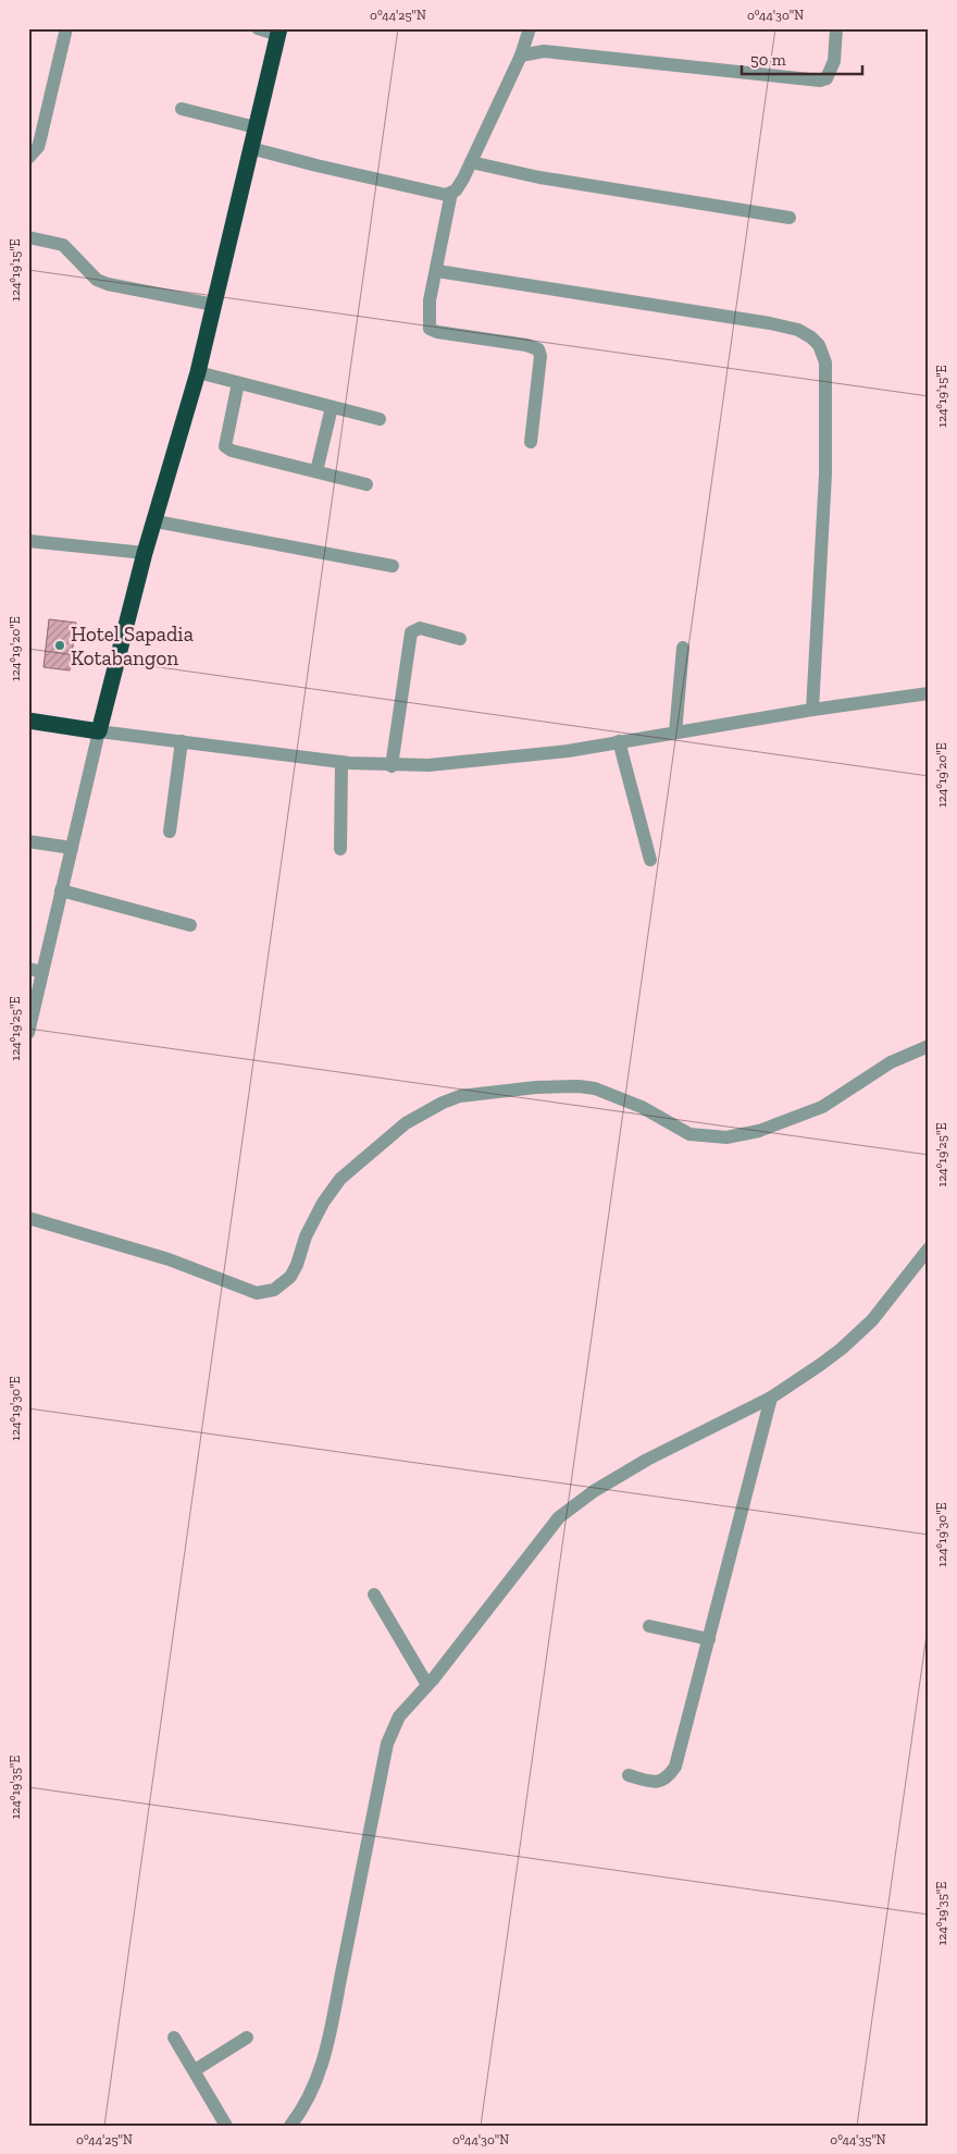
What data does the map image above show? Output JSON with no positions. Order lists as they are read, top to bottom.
{
  "places": ["Hotel Sapadia Kotabangon"],
  "scale_bar": "50 m",
  "coordinates": [
    "0°44'25\"N",
    "0°44'30\"N",
    "124°19'15\"E",
    "124°19'20\"E",
    "124°19'25\"E",
    "124°19'30\"E",
    "124°19'35\"E",
    "0°44'35\"N"
  ]
}
